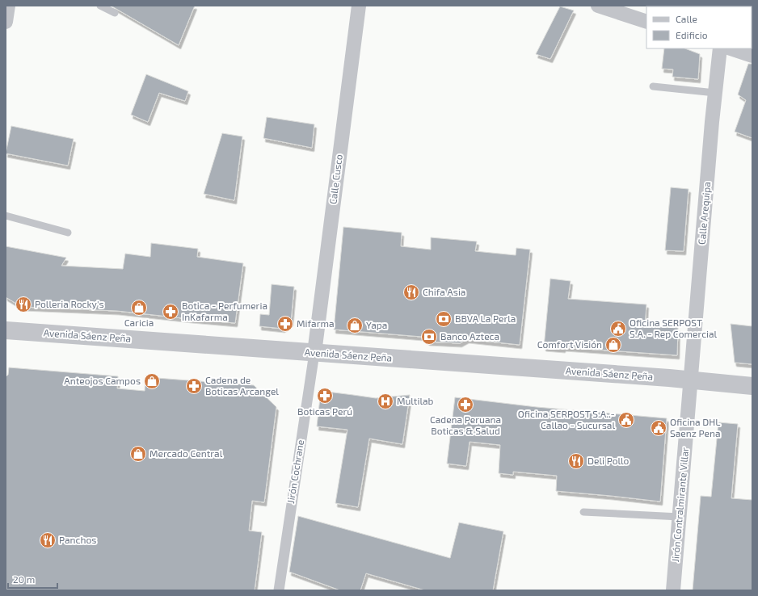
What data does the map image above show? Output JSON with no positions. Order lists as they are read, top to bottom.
{
  "streets": {
    "street": [
      "Calle Cusco",
      "Calle Arequipa",
      "Avenida Sáenz Peña",
      "Jirón Cochrane",
      "Jirón Contralmirante Villar"
    ]
  },
  "crossings": [
    ["Calle Cusco", "Avenida Sáenz Peña"],
    ["Calle Cusco", "Jirón Cochrane"],
    ["Calle Arequipa", "Avenida Sáenz Peña"],
    ["Calle Arequipa", "Jirón Contralmirante Villar"],
    ["Avenida Sáenz Peña", "Jirón Cochrane"],
    ["Avenida Sáenz Peña", "Jirón Contralmirante Villar"]
  ],
  "places": {
    "restaurant": [
      "Chifa Asia",
      "Polleria Rocky's",
      "Deli Pollo",
      "Panchos"
    ],
    "shop": [
      "Caricia",
      "Yapa",
      "Comfort Visión",
      "Anteojos Campos",
      "Mercado Central"
    ],
    "pharmacy": [
      "Botica - Perfumeria InKafarma",
      "Mifarma",
      "Cadena de Boticas Arcangel",
      "Boticas Perú",
      "Cadena Peruana Boticas & Salud"
    ],
    "bank": ["BBVA La Perla", "Banco Azteca"],
    "public building": ["Oficina SERPOST S.A. - Rep Comercial", "Oficina SERPOST S.A..- Callao - Sucursal", "Oficina DHL Saenz Pena"],
    "hospital": ["Multilab"]
  },
  "legend": ["Calle", "Edificio"],
  "scale_bar": "20 m"
}
